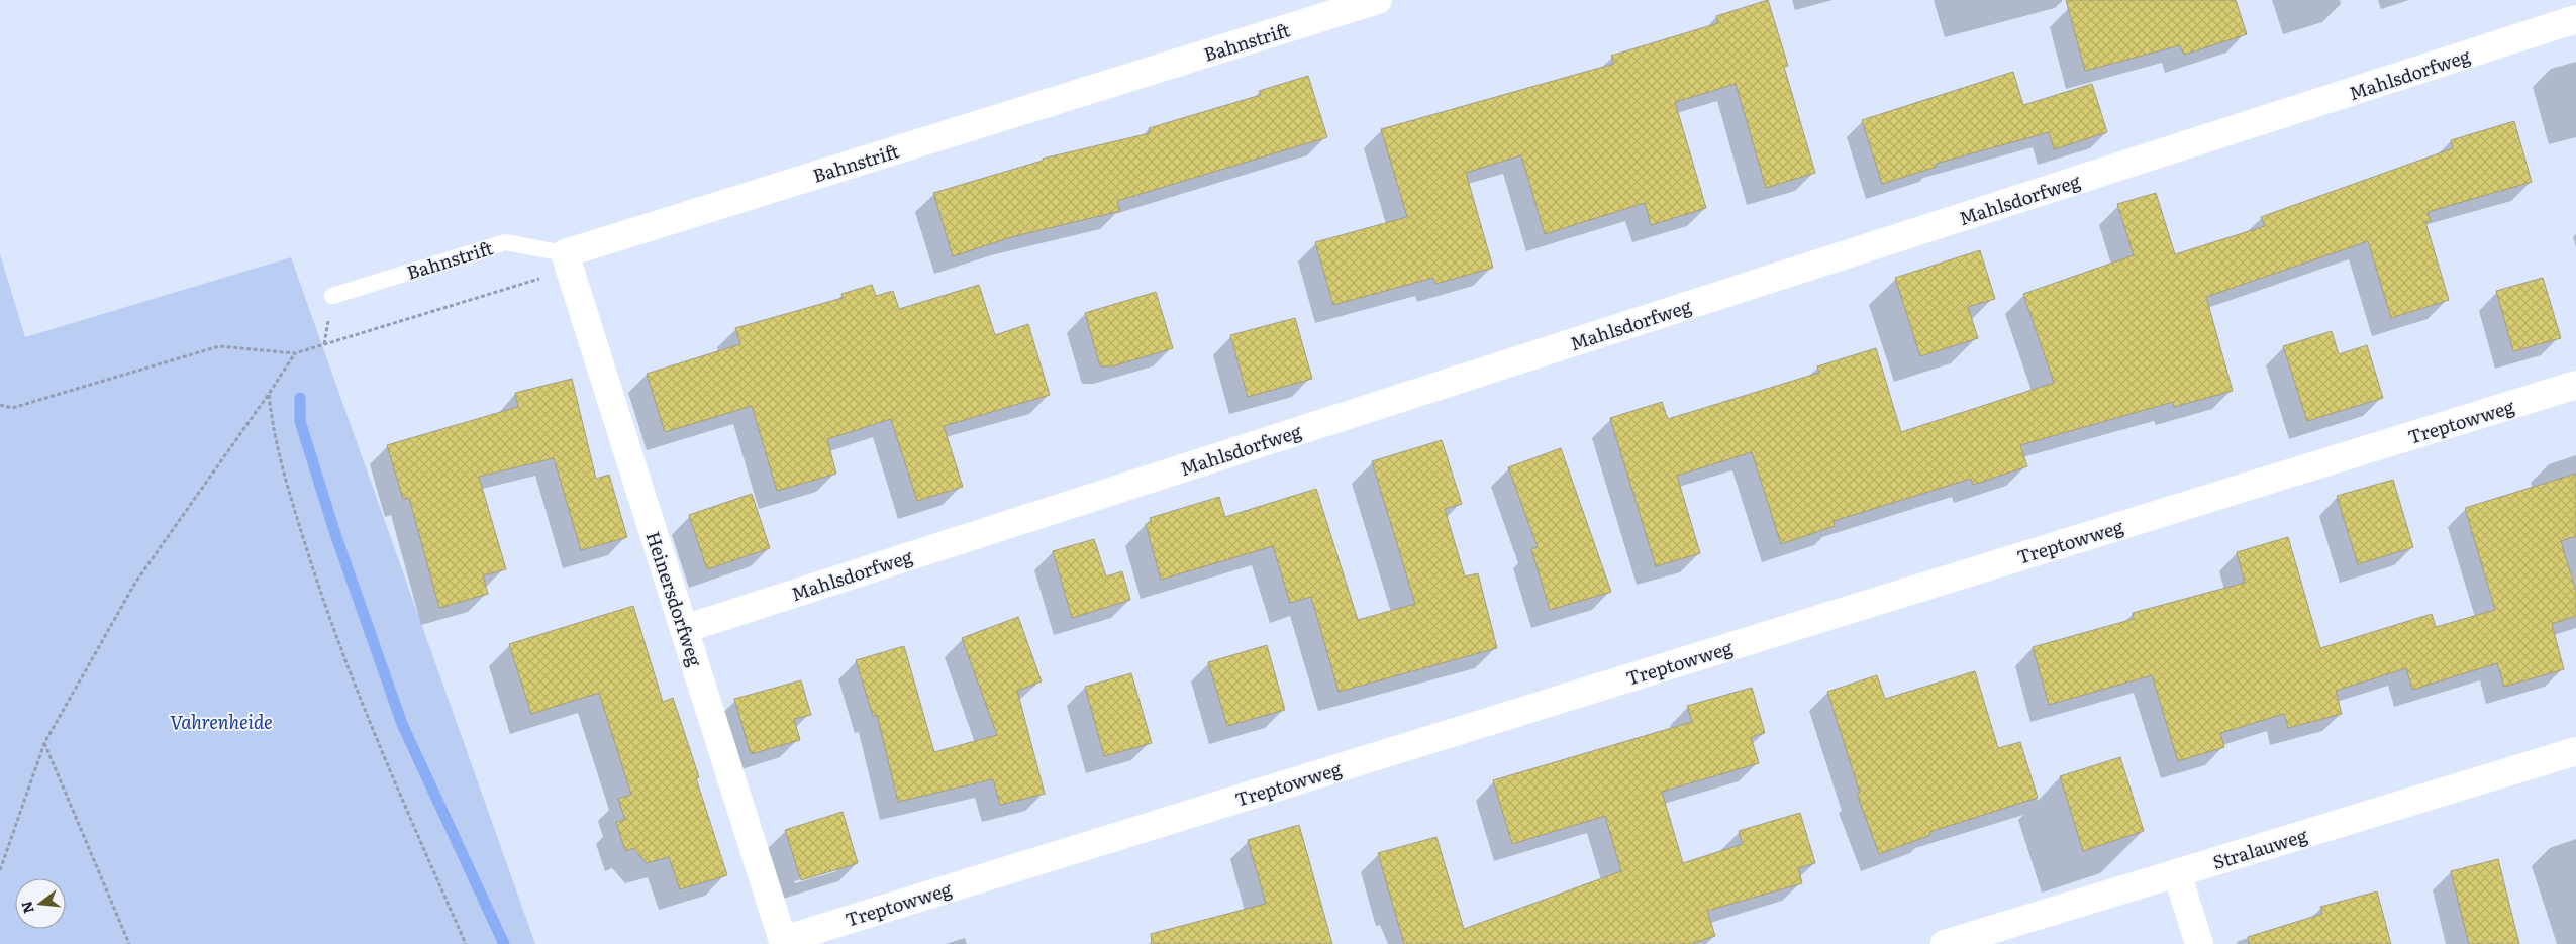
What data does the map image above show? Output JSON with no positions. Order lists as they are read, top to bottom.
{
  "streets": {
    "street": [
      "Bahnstrift",
      "Mahlsdorfweg",
      "Treptowweg",
      "Heinersdorfweg",
      "Stralauweg"
    ]
  },
  "crossings": [
    ["Bahnstrift", "Heinersdorfweg"],
    ["Mahlsdorfweg", "Heinersdorfweg"],
    ["Treptowweg", "Heinersdorfweg"]
  ],
  "parks": ["Vahrenheide"],
  "north": "left"
}
